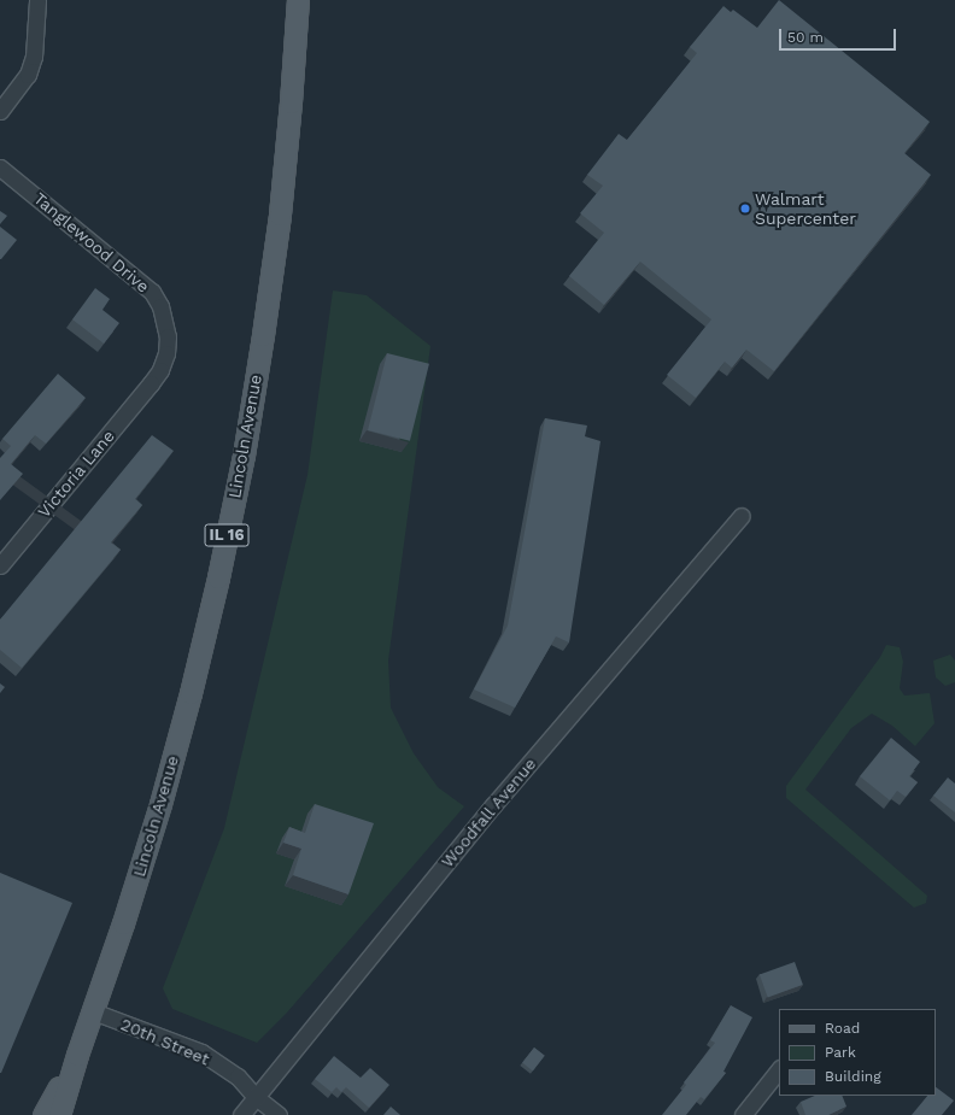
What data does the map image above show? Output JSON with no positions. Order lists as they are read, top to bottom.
{
  "streets": {
    "main road": ["Lincoln Avenue", "IL 16"],
    "street": [
      "Tanglewood Drive",
      "Victoria Lane",
      "Woodfall Avenue",
      "20th Street"
    ]
  },
  "crossings": [
    ["Tanglewood Drive", "Victoria Lane"],
    ["Lincoln Avenue", "20th Street"],
    ["Woodfall Avenue", "20th Street"]
  ],
  "places": ["Walmart Supercenter"],
  "legend": ["Road", "Park", "Building"],
  "scale_bar": "50 m"
}
